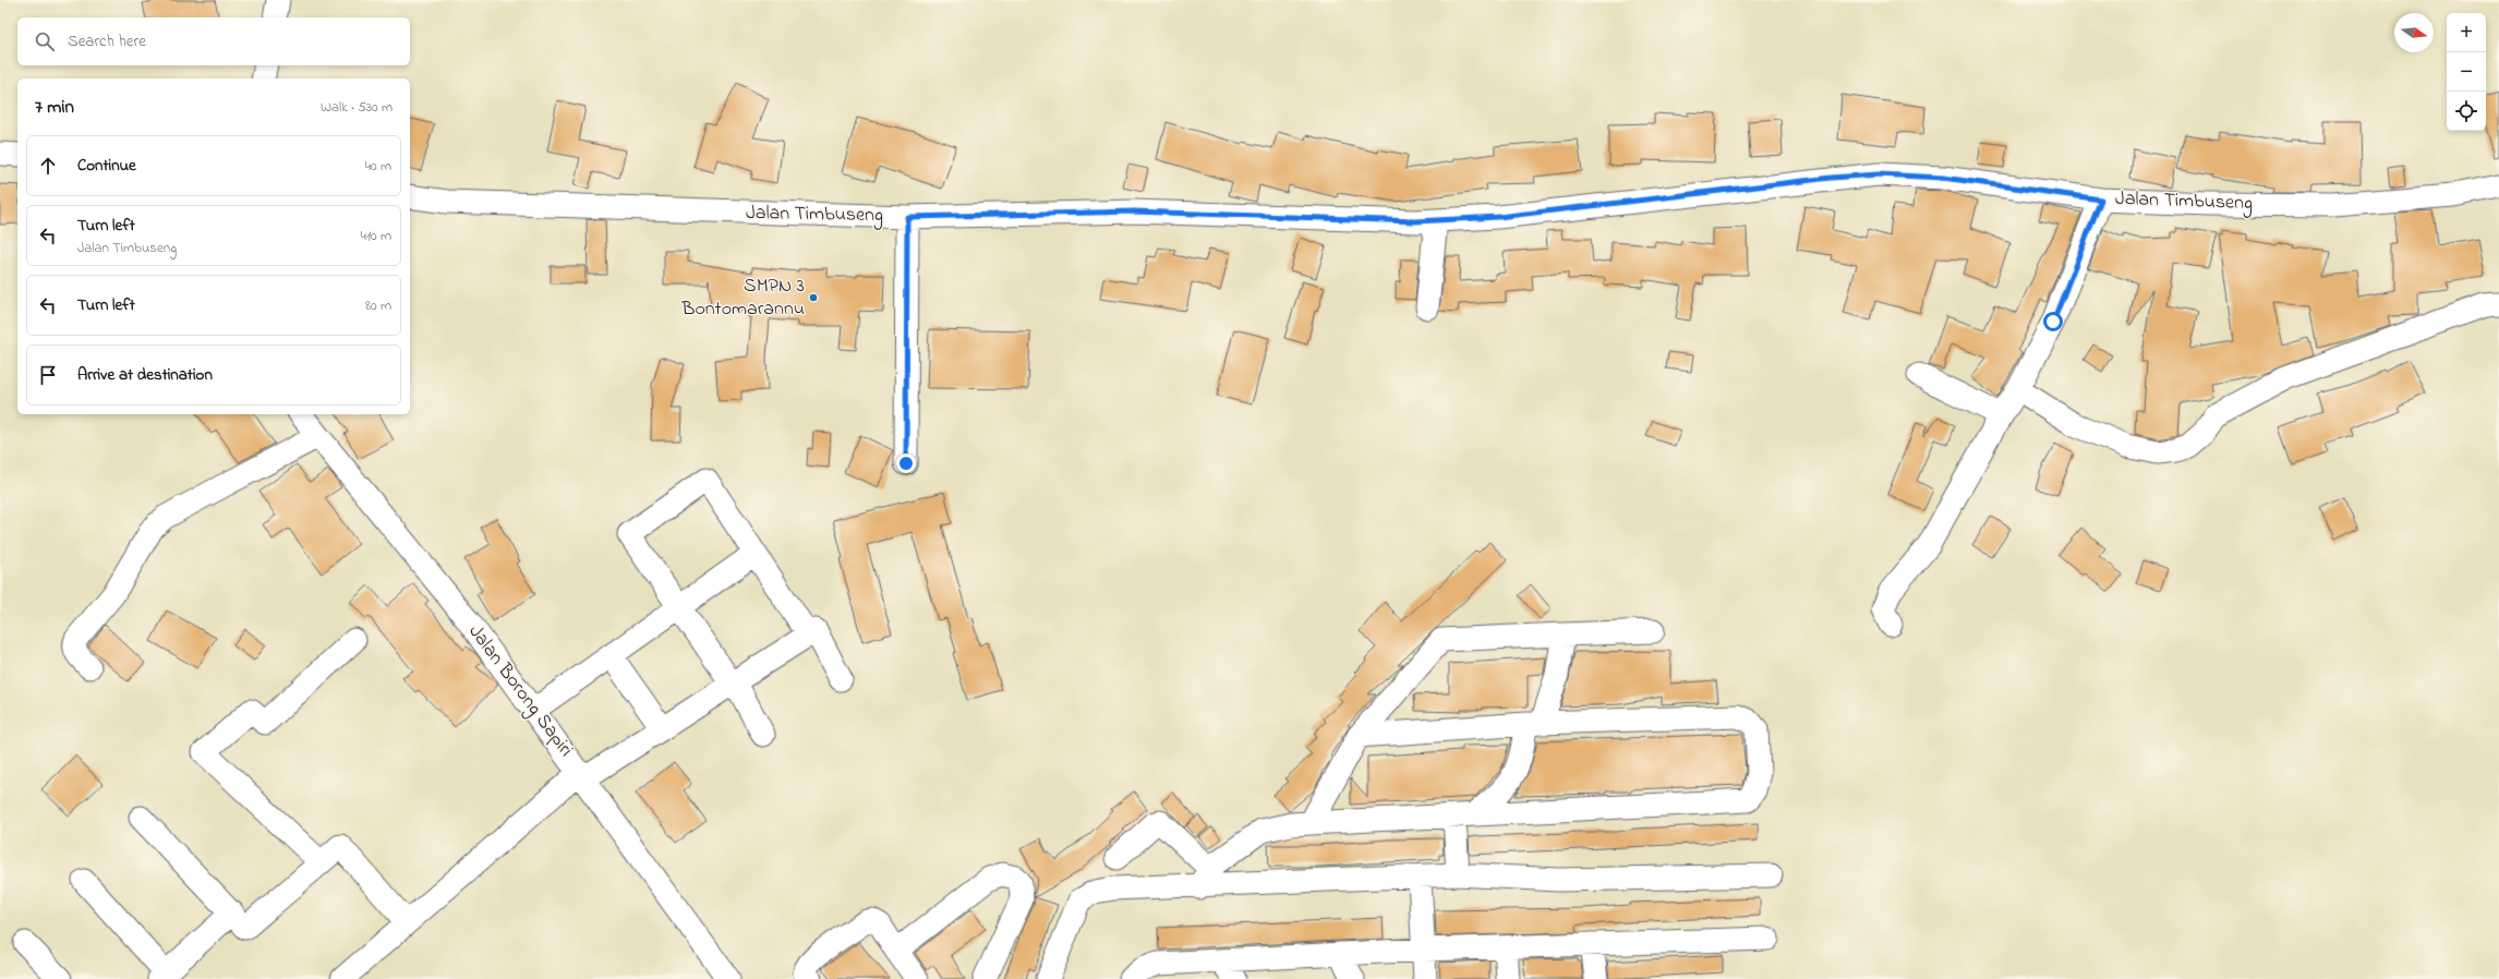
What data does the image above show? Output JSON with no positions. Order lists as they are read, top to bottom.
{
  "streets": {
    "street": ["Jalan Timbuseng", "Jalan Borong Sapiri"]
  },
  "places": ["SMPN 3 Bontomarannu"],
  "north": "right",
  "page": {
    "map_buttons": ["+", "−"],
    "search": "Search here",
    "heading": ["7 min", "Walk · 530 m"],
    "list": [
      ["Continue", "40 m"],
      ["Turn left", "Jalan Timbuseng", "410 m"],
      ["Turn left", "80 m"],
      "Arrive at destination"
    ]
  }
}
